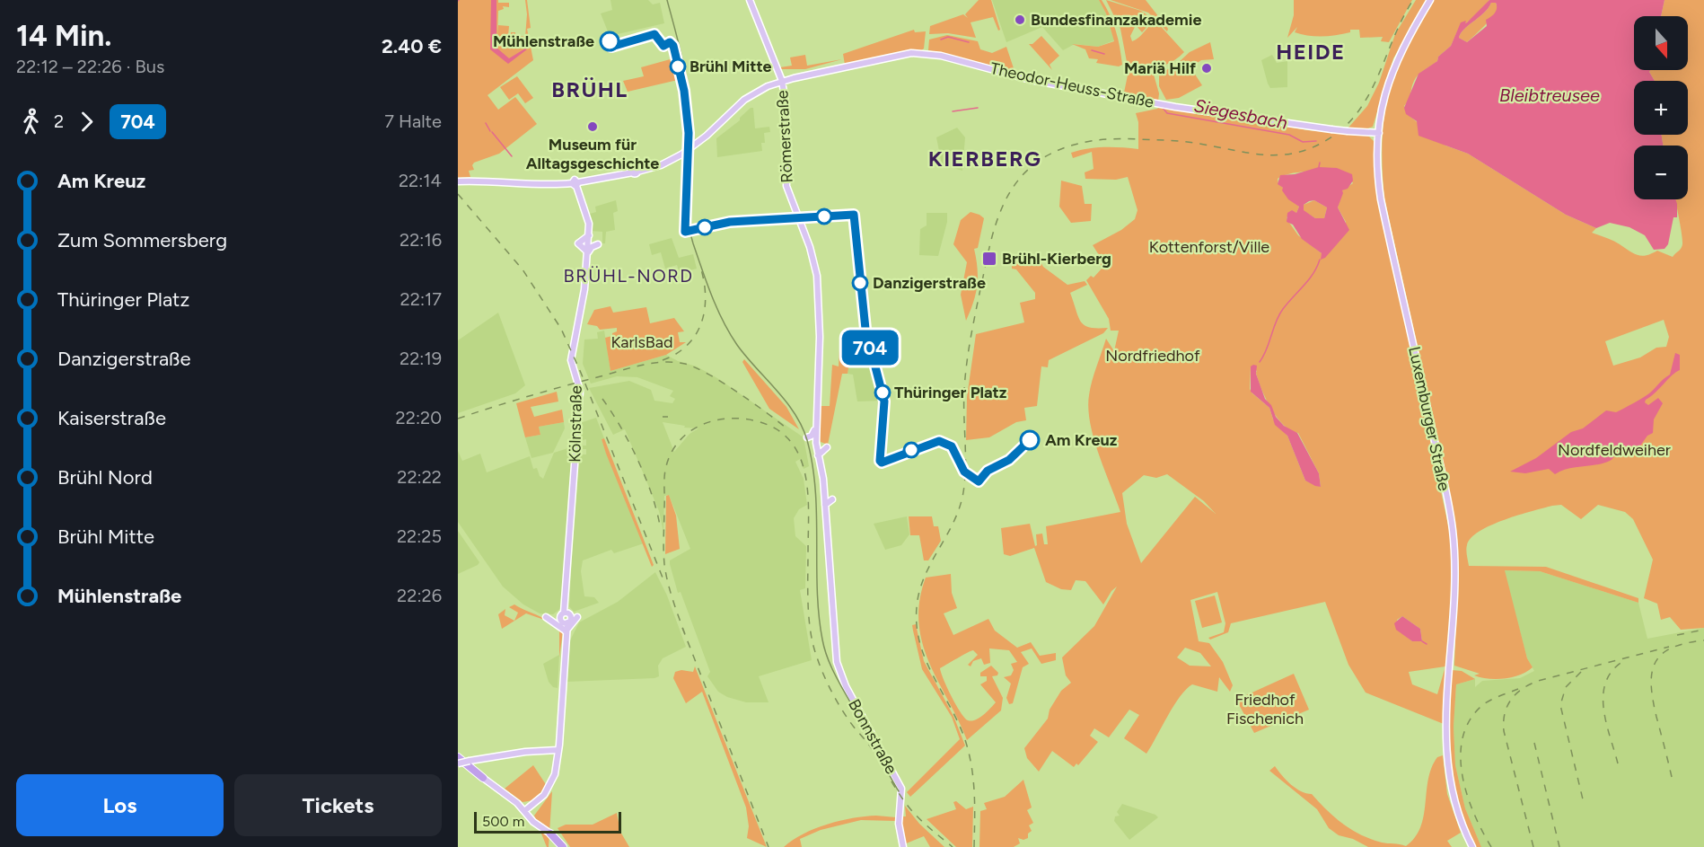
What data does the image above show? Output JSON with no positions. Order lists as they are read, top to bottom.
{
  "streets": {
    "main road": [
      "Theodor-Heuss-Straße",
      "Römerstraße",
      "Luxemburger Straße",
      "Kölnstraße",
      "Bonnstraße"
    ]
  },
  "crossings": [
    ["Theodor-Heuss-Straße", "Römerstraße"],
    ["Theodor-Heuss-Straße", "Luxemburger Straße"],
    ["Theodor-Heuss-Straße", "Kölnstraße"],
    ["Römerstraße", "Bonnstraße"]
  ],
  "districts": [
    "HEIDE",
    "BRÜHL",
    "KIERBERG",
    "BRÜHL-NORD"
  ],
  "water": ["Bleibtreusee", "Siegesbach"],
  "parks": [
    "Kottenforst/Ville",
    "KarlsBad",
    "Nordfriedhof",
    "Nordfeldweiher",
    "Friedhof Fischenich"
  ],
  "places": {
    "other": [
      "Bundesfinanzakademie",
      "Mühlenstraße",
      "Brühl Mitte",
      "Mariä Hilf",
      "Museum für Alltagsgeschichte",
      "Danzigerstraße",
      "Thüringer Platz",
      "Am Kreuz"
    ],
    "transit": ["Brühl-Kierberg"]
  },
  "lines": ["bus line 704"],
  "scale_bar": "500 m",
  "north": "bottom",
  "page": {
    "heading": ["14 Min.", "22:12 – 22:26 · Bus", "2.40 €"],
    "on_map": "704",
    "map_buttons": ["+", "−"],
    "legs": ["2", "704", "7 Halte"],
    "list": [
      {
        "name": "Am Kreuz",
        "value": "22:14"
      },
      {
        "name": "Zum Sommersberg",
        "value": "22:16"
      },
      {
        "name": "Thüringer Platz",
        "value": "22:17"
      },
      {
        "name": "Danzigerstraße",
        "value": "22:19"
      },
      {
        "name": "Kaiserstraße",
        "value": "22:20"
      },
      {
        "name": "Brühl Nord",
        "value": "22:22"
      },
      {
        "name": "Brühl Mitte",
        "value": "22:25"
      },
      {
        "name": "Mühlenstraße",
        "value": "22:26"
      }
    ],
    "buttons": ["Los", "Tickets"],
    "scale": "500 m"
  }
}
